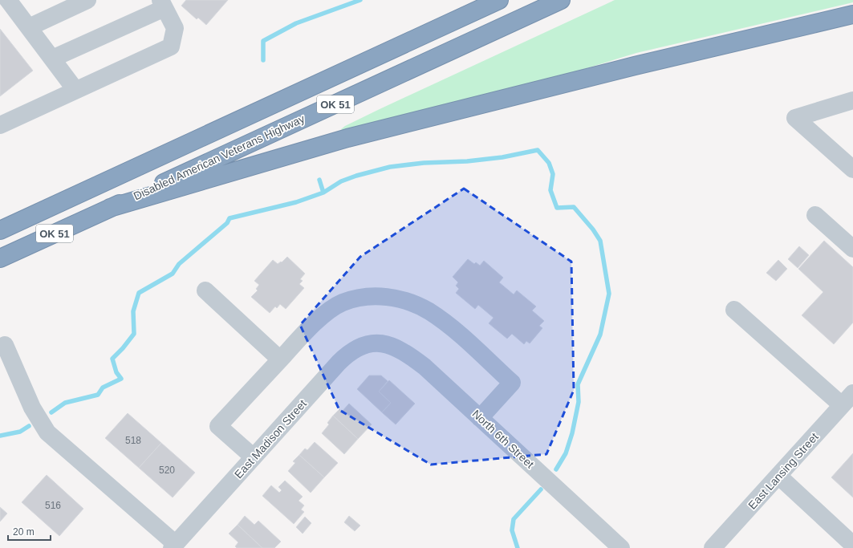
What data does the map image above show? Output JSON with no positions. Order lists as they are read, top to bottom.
{
  "streets": {
    "highway": ["OK 51", "Disabled American Veterans Highway"],
    "street": ["East Madison Street", "North 6th Street", "East Lansing Street"]
  },
  "crossings": [
    ["East Madison Street", "North 6th Street"]
  ],
  "house_numbers": ["518", "520", "516"],
  "scale_bar": "20 m"
}
